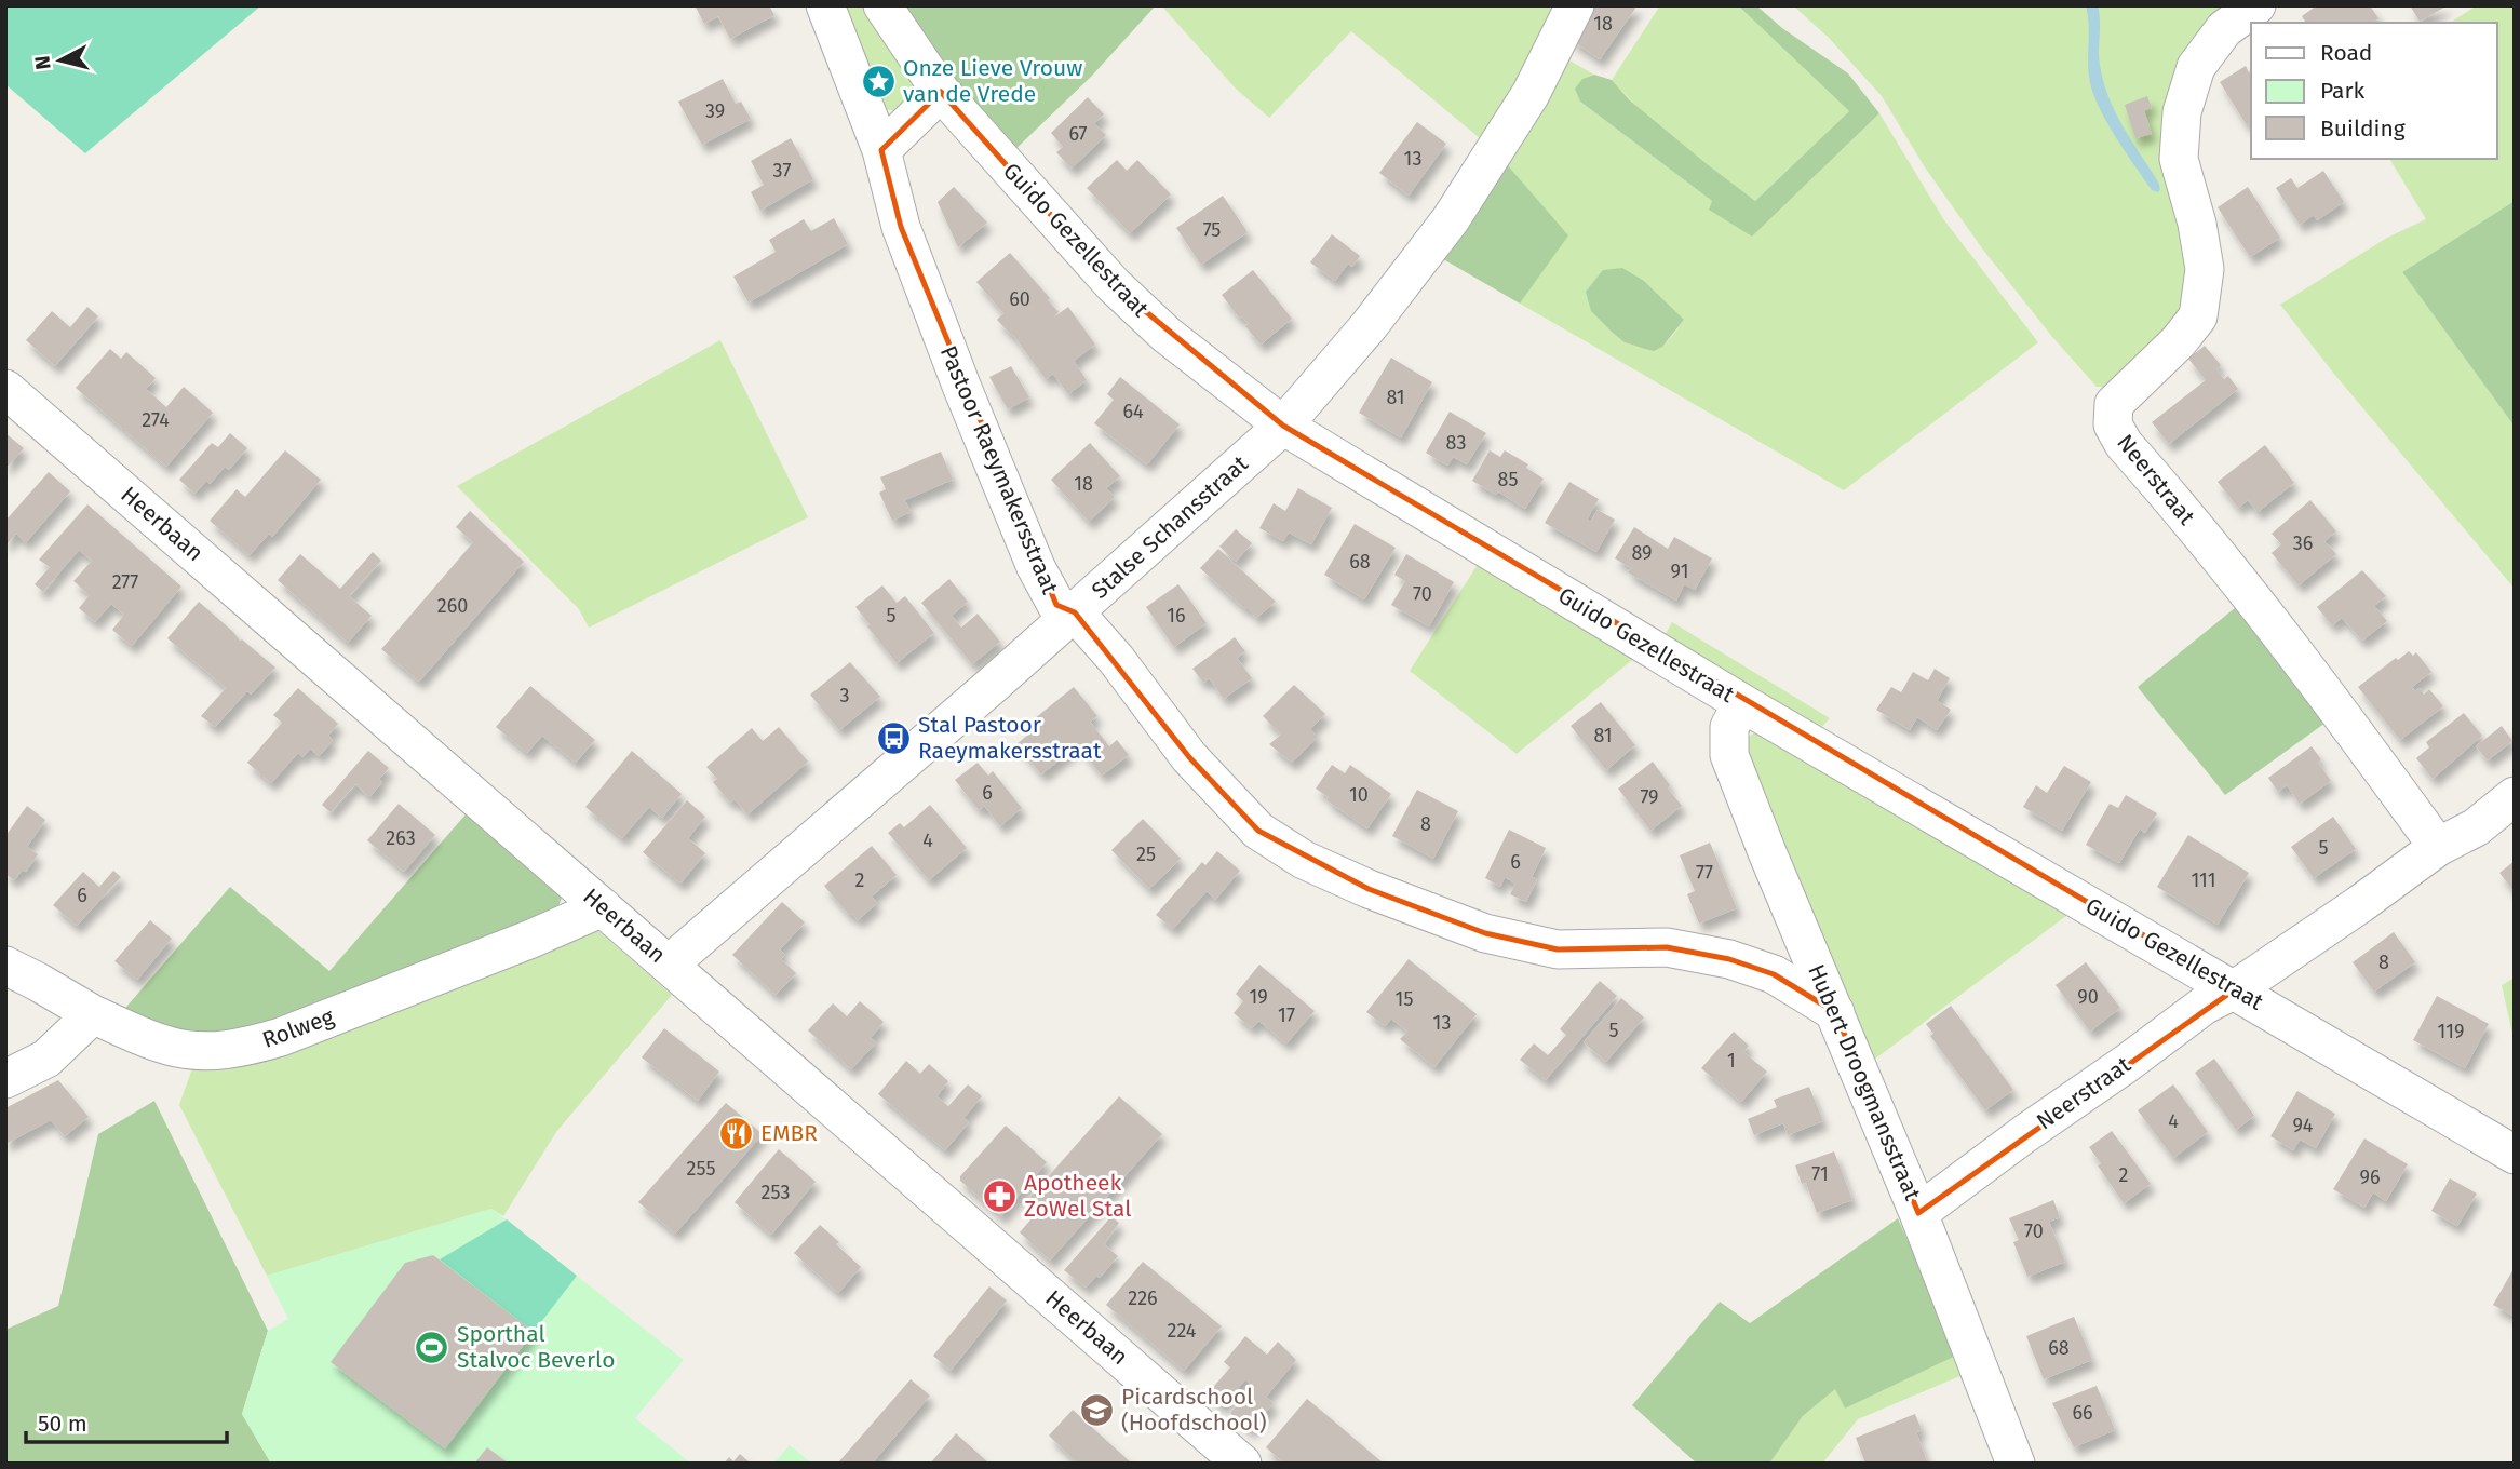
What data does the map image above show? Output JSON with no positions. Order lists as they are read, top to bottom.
{
  "streets": {
    "street": [
      "Guido Gezellestraat",
      "Pastoor Raeymakersstraat",
      "Neerstraat",
      "Heerbaan",
      "Stalse Schansstraat",
      "Rolweg",
      "Hubert Droogmansstraat"
    ]
  },
  "crossings": [
    ["Guido Gezellestraat", "Neerstraat"],
    ["Guido Gezellestraat", "Stalse Schansstraat"],
    ["Guido Gezellestraat", "Hubert Droogmansstraat"],
    ["Pastoor Raeymakersstraat", "Stalse Schansstraat"],
    ["Pastoor Raeymakersstraat", "Hubert Droogmansstraat"],
    ["Neerstraat", "Hubert Droogmansstraat"],
    ["Heerbaan", "Stalse Schansstraat"],
    ["Heerbaan", "Rolweg"]
  ],
  "places": {
    "place": ["Onze Lieve Vrouw van de Vrede"],
    "bus stop": ["Stal Pastoor Raeymakersstraat"],
    "restaurant": ["EMBR"],
    "pharmacy": ["Apotheek ZoWel Stal"],
    "sports": ["Sporthal Stalvoc Beverlo"],
    "school or university": ["Picardschool (Hoofdschool)"]
  },
  "house_numbers": [
    "18",
    "39",
    "67",
    "13",
    "37",
    "75",
    "60",
    "81",
    "64",
    "274",
    "83",
    "85",
    "18",
    "36",
    "89",
    "68",
    "91",
    "277",
    "70",
    "260",
    "5",
    "16",
    "3",
    "81",
    "6",
    "10",
    "79",
    "8",
    "263",
    "4",
    "5",
    "25",
    "6",
    "77",
    "2",
    "111",
    "6",
    "8",
    "19",
    "90",
    "15",
    "17",
    "13",
    "5",
    "119",
    "1",
    "4",
    "94",
    "255",
    "71",
    "2",
    "96",
    "253",
    "70",
    "226",
    "224",
    "68",
    "66"
  ],
  "legend": ["Road", "Park", "Building"],
  "scale_bar": "50 m",
  "north": "left"
}
